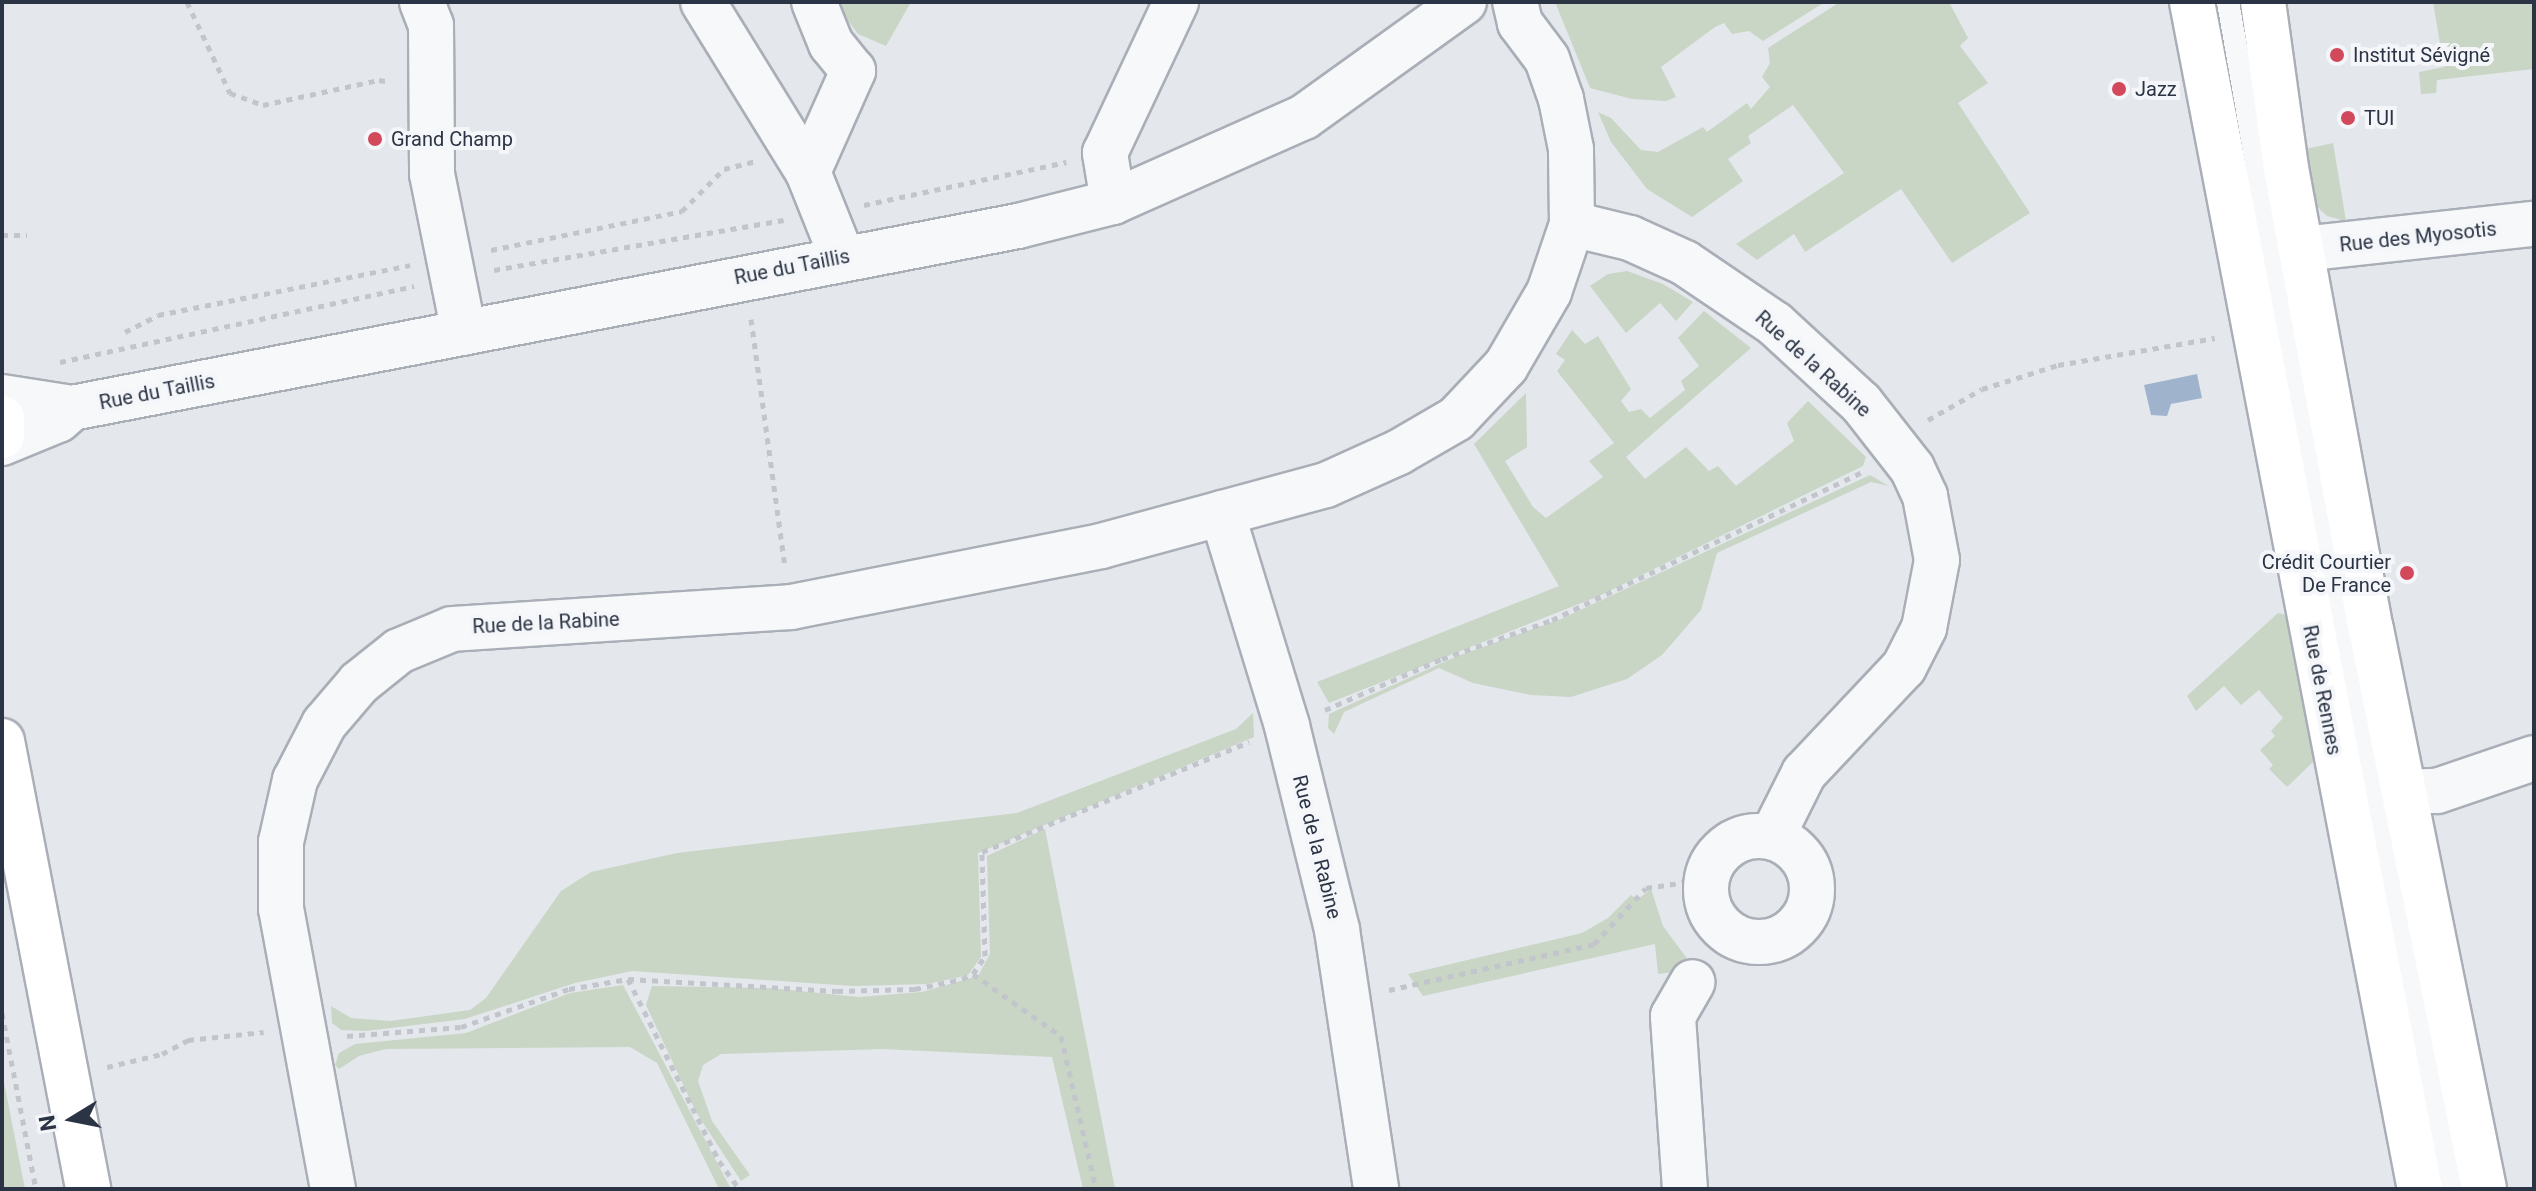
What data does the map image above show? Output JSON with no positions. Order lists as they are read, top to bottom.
{
  "streets": {
    "main road": ["Rue de Rennes"],
    "street": ["Rue des Myosotis", "Rue du Taillis", "Rue de la Rabine"]
  },
  "places": [
    "Institut Sévigné",
    "Jazz",
    "TUI",
    "Grand Champ",
    "Crédit Courtier De France"
  ],
  "north": "left"
}
